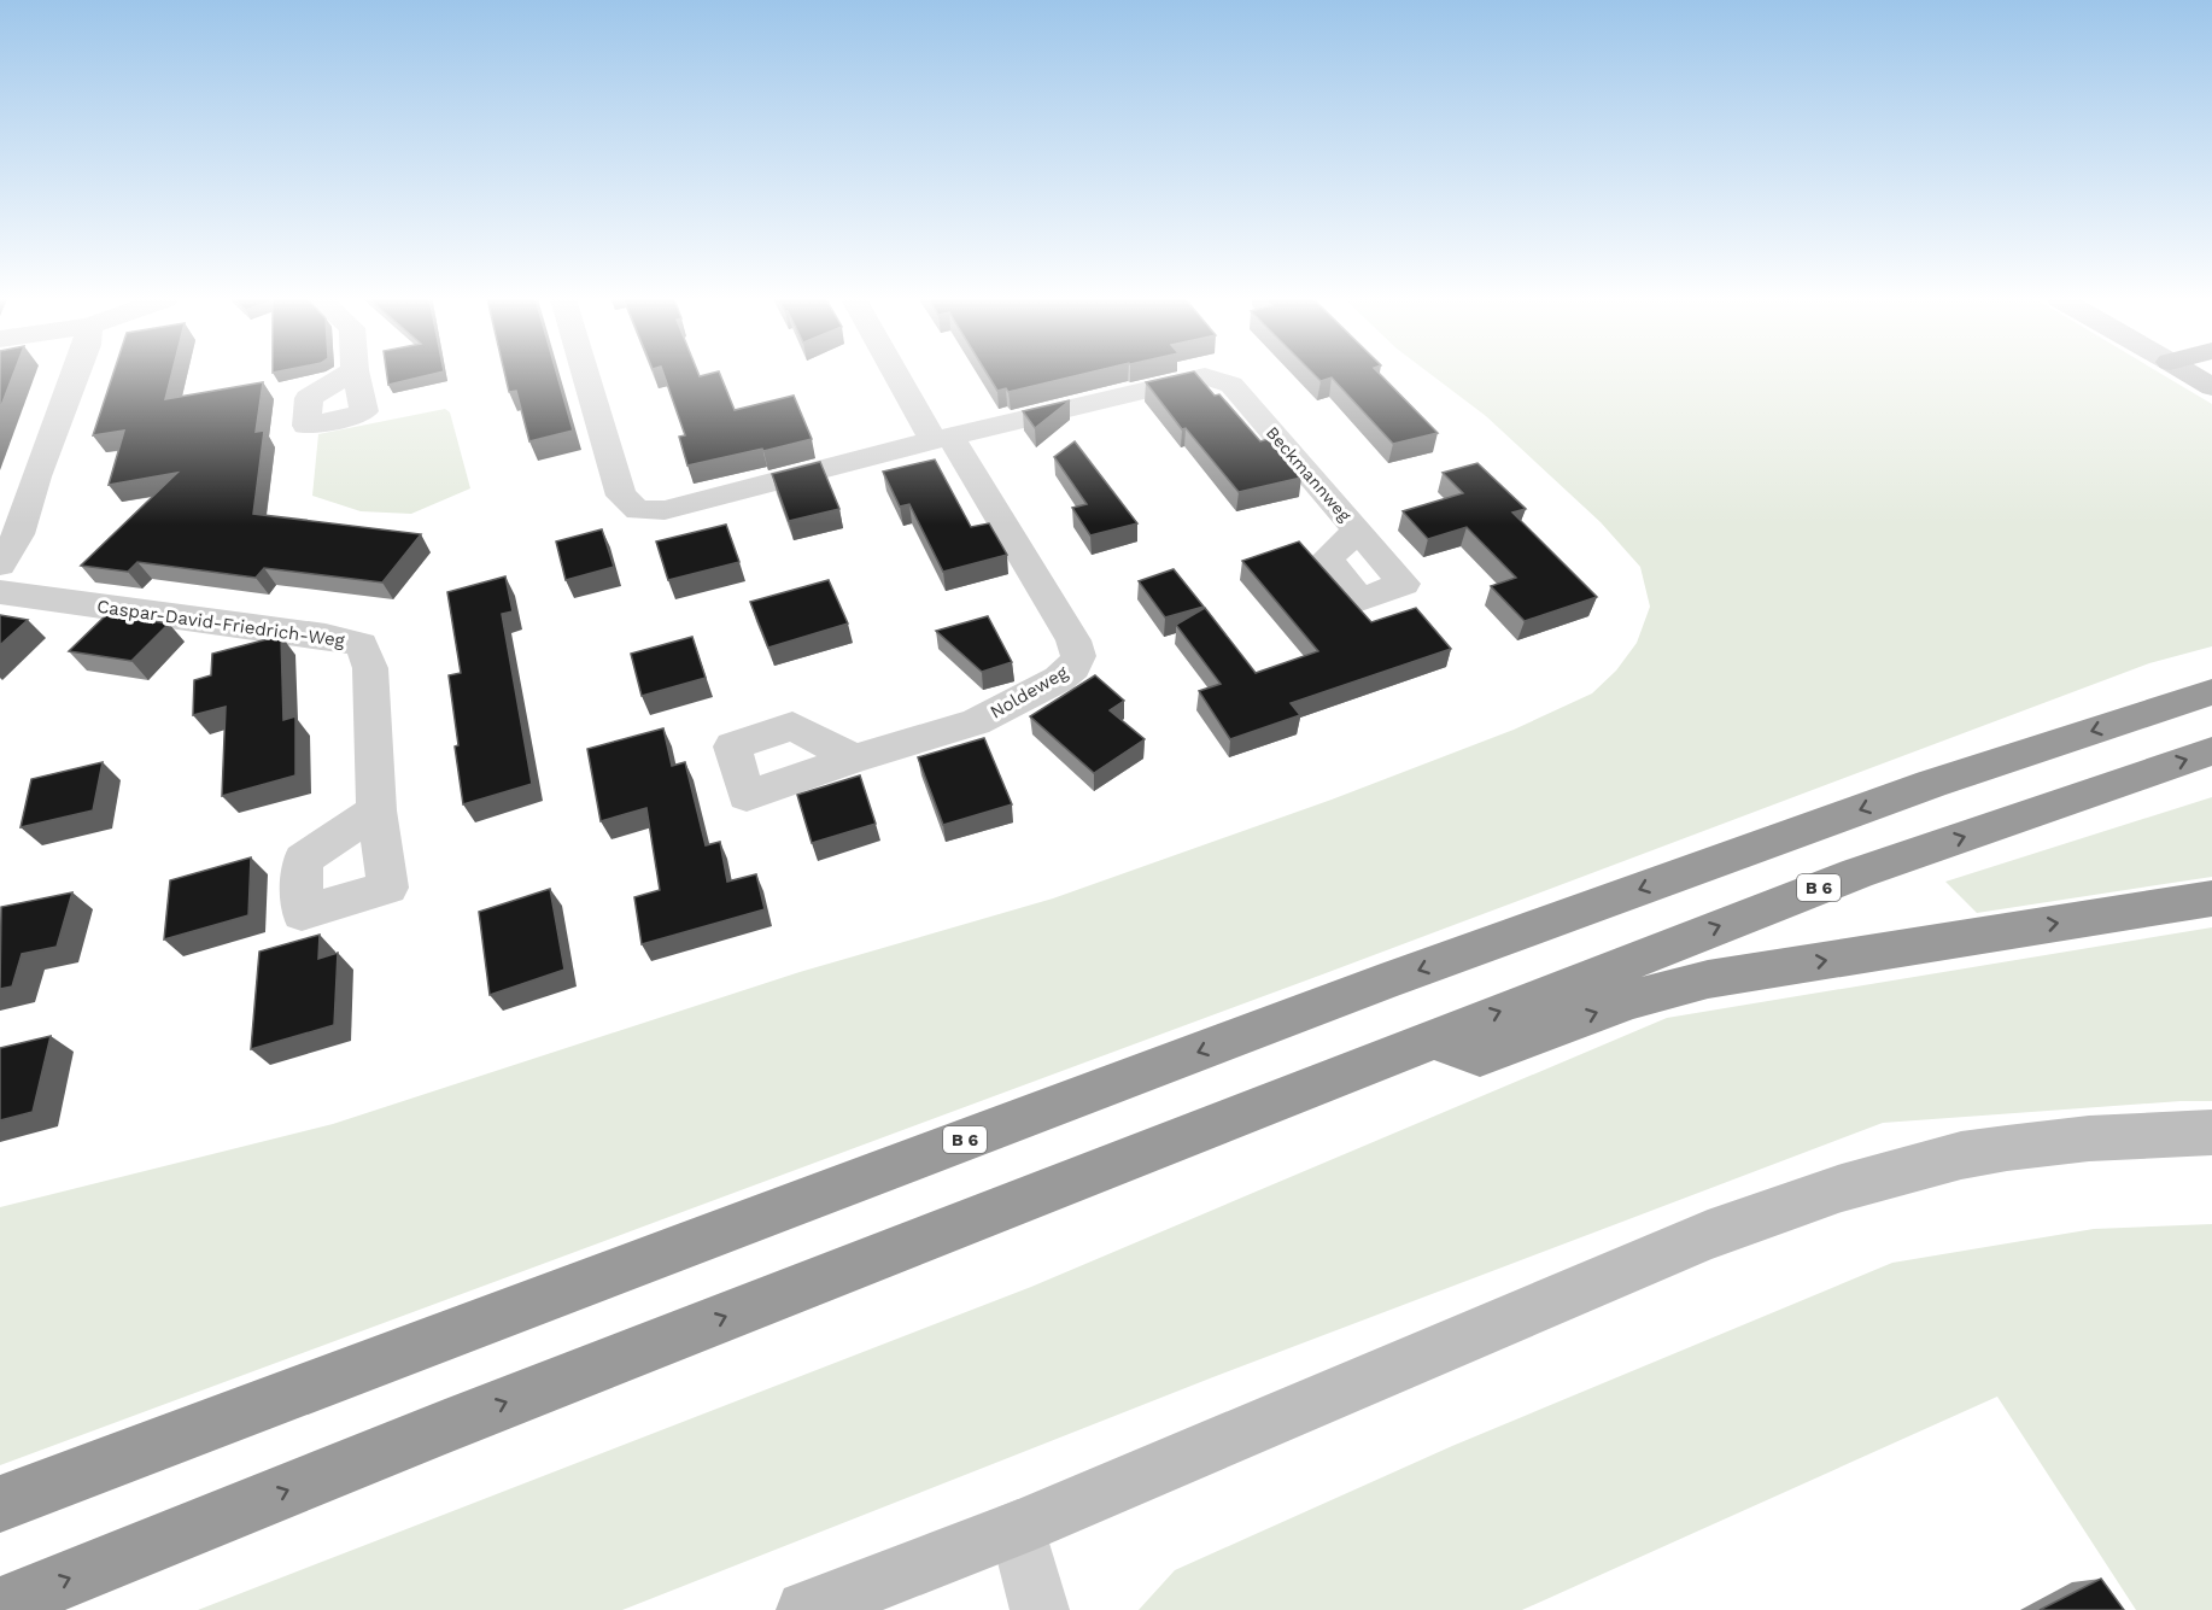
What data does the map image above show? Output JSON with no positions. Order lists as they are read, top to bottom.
{
  "streets": {
    "highway": ["B 6"],
    "street": ["Beckmannweg", "Caspar-David-Friedrich-Weg", "Noldeweg"]
  },
  "crossings": [
    ["Beckmannweg", "Noldeweg"]
  ]
}
